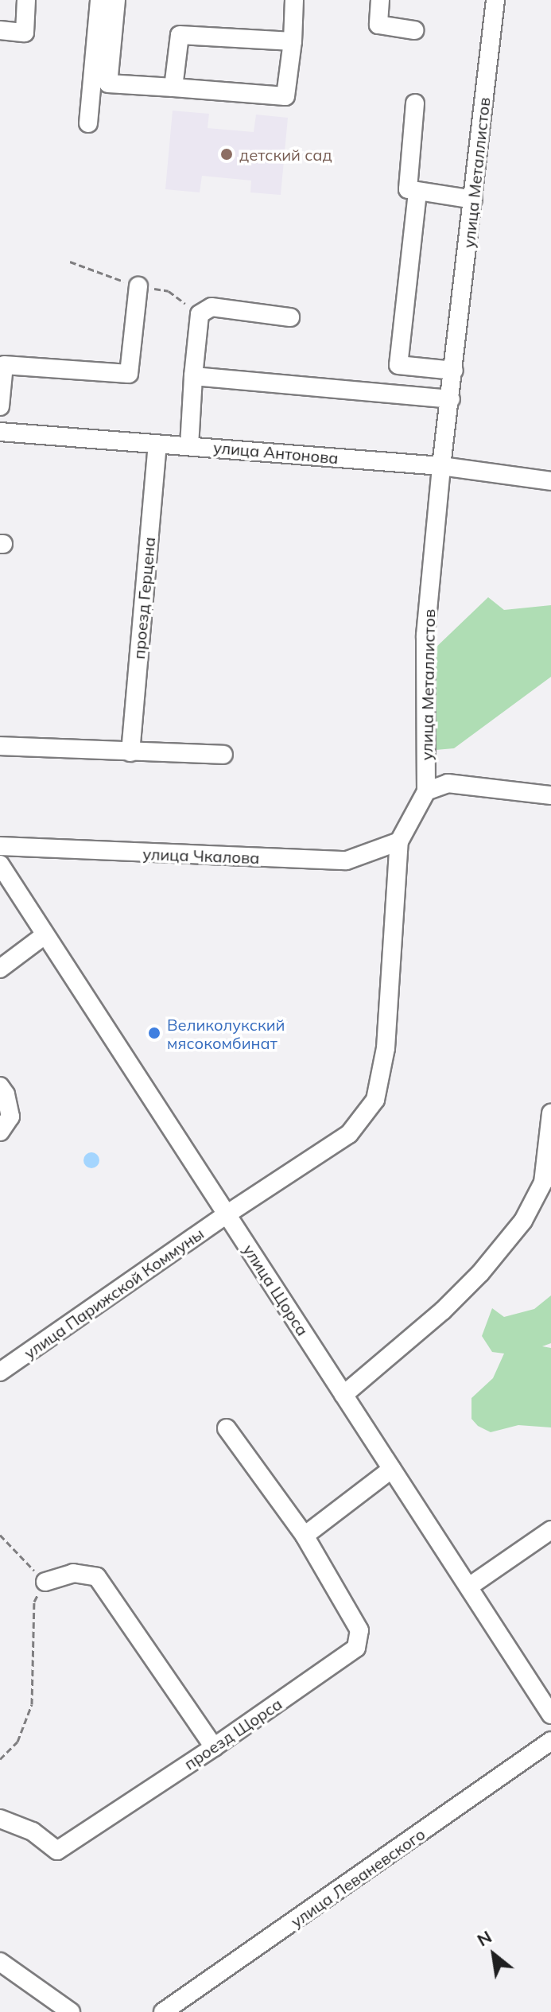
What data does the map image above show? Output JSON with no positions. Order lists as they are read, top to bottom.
{
  "streets": {
    "street": [
      "улица Металлистов",
      "улица Антонова",
      "проезд Герцена",
      "улица Чкалова",
      "улица Щорса",
      "улица Парижской Коммуны",
      "проезд Щорса",
      "улица Леваневского"
    ]
  },
  "crossings": [
    ["улица Металлистов", "улица Антонова"],
    ["улица Металлистов", "улица Чкалова"],
    ["улица Металлистов", "улица Щорса"],
    ["улица Металлистов", "улица Парижской Коммуны"],
    ["улица Антонова", "проезд Герцена"],
    ["улица Щорса", "улица Парижской Коммуны"]
  ],
  "places": ["детский сад", "Великолукский мясокомбинат"],
  "north": "top left"
}
